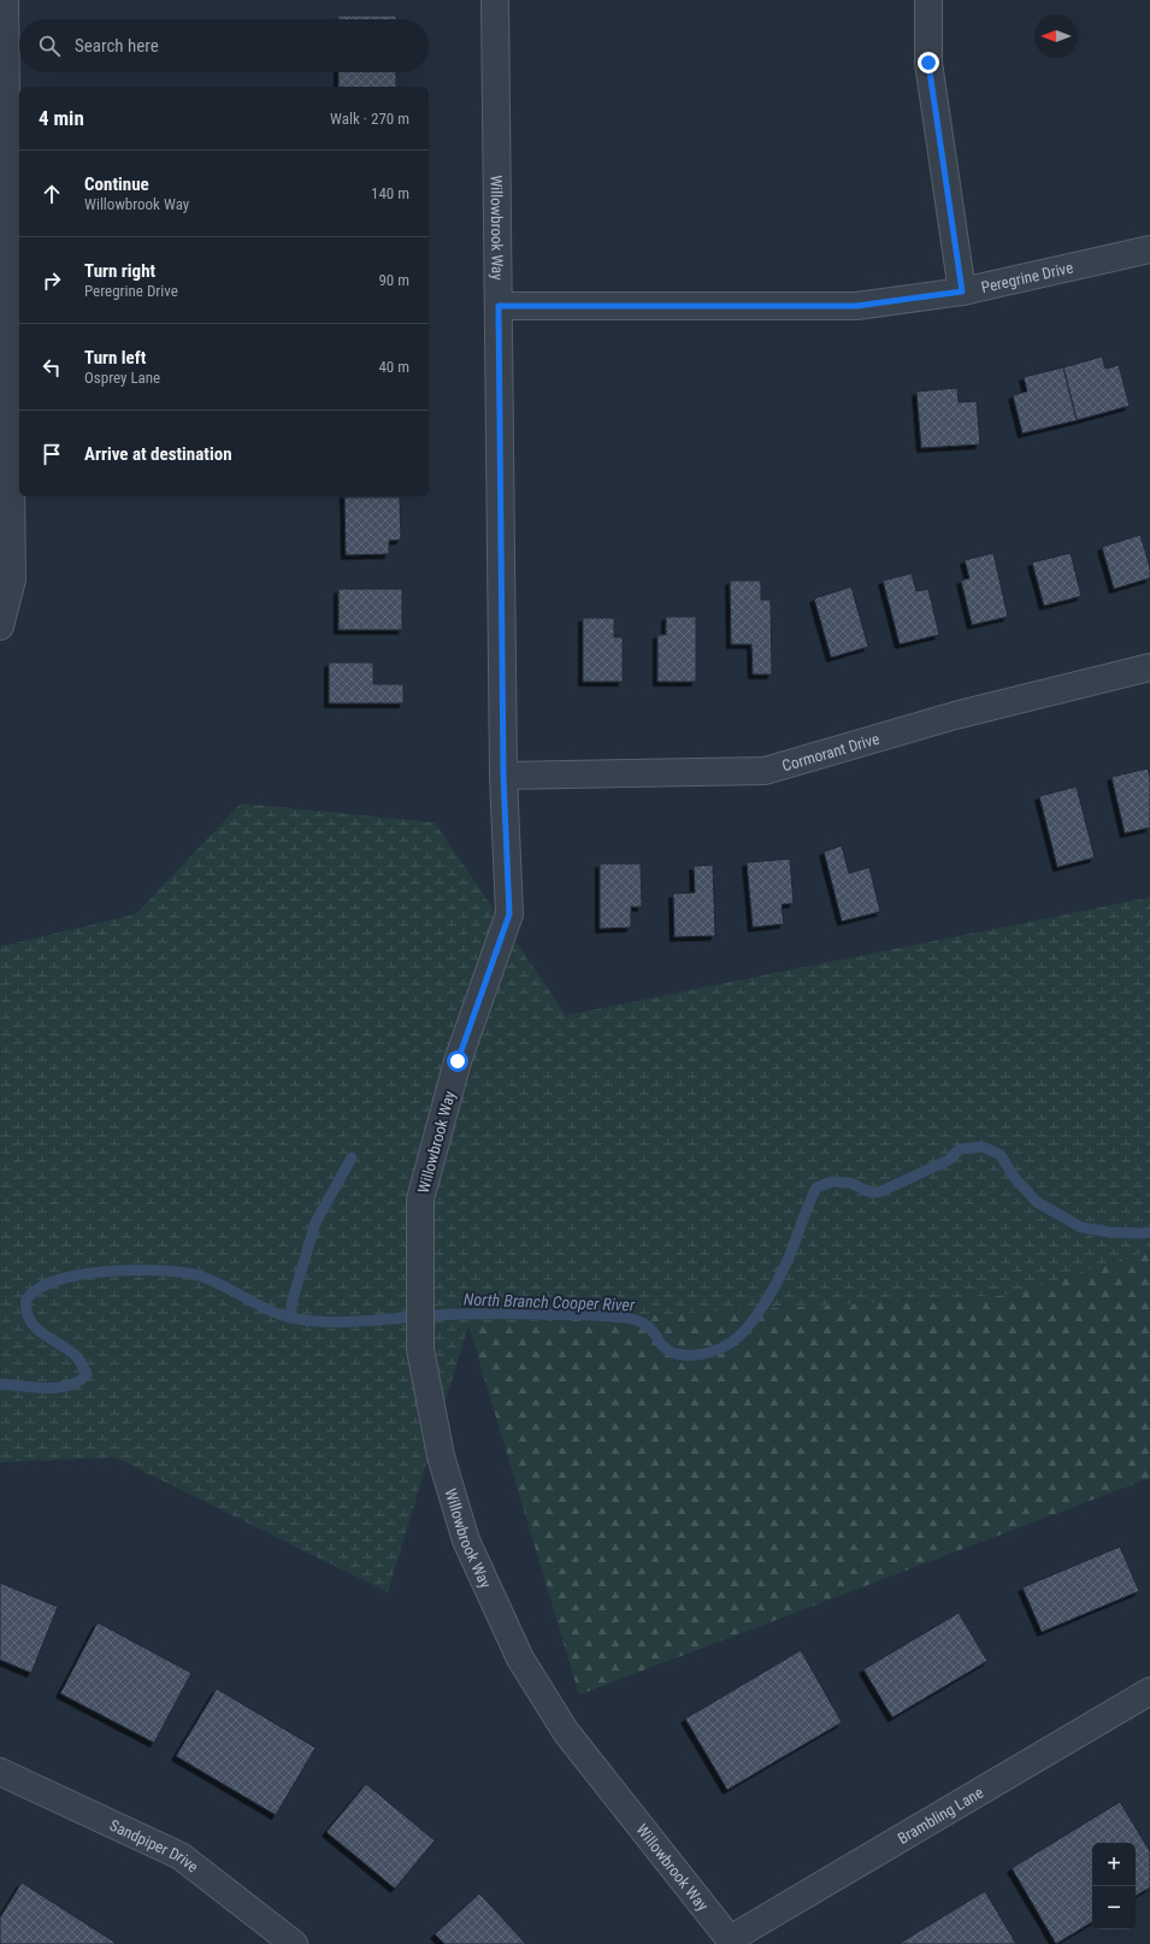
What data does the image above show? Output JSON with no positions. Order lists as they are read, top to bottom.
{
  "streets": {
    "street": [
      "Willowbrook Way",
      "Peregrine Drive",
      "Cormorant Drive",
      "Brambling Lane",
      "Sandpiper Drive"
    ]
  },
  "crossings": [
    ["Willowbrook Way", "Peregrine Drive"],
    ["Willowbrook Way", "Cormorant Drive"],
    ["Willowbrook Way", "Brambling Lane"]
  ],
  "water": ["North Branch Cooper River"],
  "north": "left",
  "page": {
    "search": "Search here",
    "heading": ["4 min", "Walk · 270 m"],
    "list": [
      ["Continue", "Willowbrook Way", "140 m"],
      ["Turn right", "Peregrine Drive", "90 m"],
      ["Turn left", "Osprey Lane", "40 m"],
      "Arrive at destination"
    ],
    "map_buttons": ["+", "−"]
  }
}
